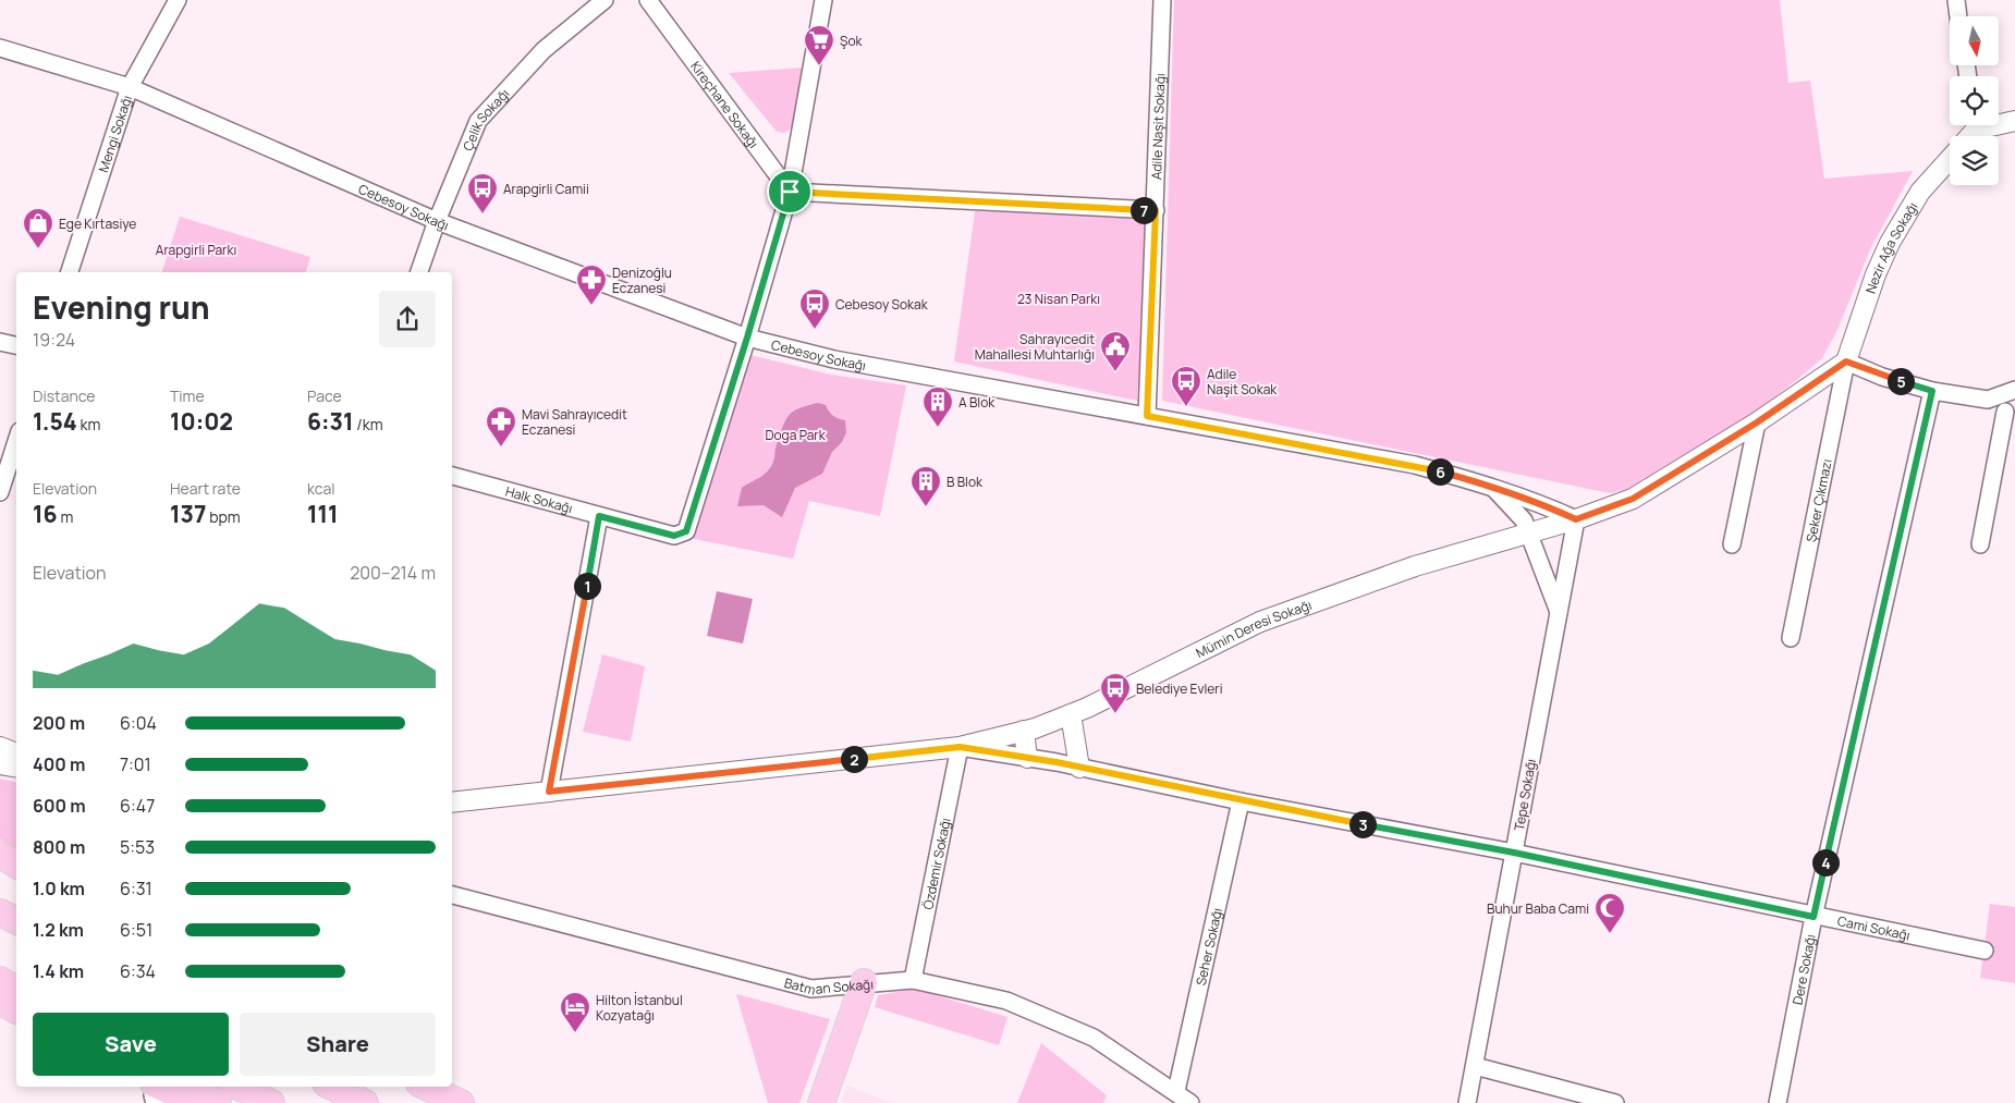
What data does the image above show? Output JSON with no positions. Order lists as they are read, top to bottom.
{
  "streets": {
    "street": [
      "Kireçhane Sokağı",
      "Çelik Sokağı",
      "Adile Naşit Sokağı",
      "Mengi Sokağı",
      "Cebesoy Sokağı",
      "Nezir Ağa Sokağı",
      "Halk Sokağı",
      "Şeker Çıkmazı",
      "Mümin Deresi Sokağı",
      "Tepe Sokağı",
      "Özdemir Sokağı",
      "Cami Sokağı",
      "Seher Sokağı",
      "Dere Sokağı",
      "Batman Sokağı"
    ]
  },
  "crossings": [
    ["Çelik Sokağı", "Cebesoy Sokağı"],
    ["Adile Naşit Sokağı", "Cebesoy Sokağı"],
    ["Mengi Sokağı", "Cebesoy Sokağı"],
    ["Cebesoy Sokağı", "Halk Sokağı"],
    ["Cebesoy Sokağı", "Mümin Deresi Sokağı"],
    ["Cebesoy Sokağı", "Tepe Sokağı"],
    ["Nezir Ağa Sokağı", "Şeker Çıkmazı"],
    ["Nezir Ağa Sokağı", "Mümin Deresi Sokağı"],
    ["Şeker Çıkmazı", "Mümin Deresi Sokağı"],
    ["Mümin Deresi Sokağı", "Tepe Sokağı"],
    ["Mümin Deresi Sokağı", "Özdemir Sokağı"],
    ["Mümin Deresi Sokağı", "Cami Sokağı"],
    ["Tepe Sokağı", "Cami Sokağı"],
    ["Özdemir Sokağı", "Cami Sokağı"],
    ["Özdemir Sokağı", "Batman Sokağı"],
    ["Cami Sokağı", "Seher Sokağı"],
    ["Cami Sokağı", "Dere Sokağı"],
    ["Seher Sokağı", "Batman Sokağı"]
  ],
  "parks": ["Arapgirli Parkı", "23 Nisan Parkı", "Doga Park"],
  "places": {
    "supermarket": ["Şok"],
    "bus stop": [
      "Arapgirli Camii",
      "Cebesoy Sokak",
      "Adile Naşit Sokak",
      "Belediye Evleri"
    ],
    "shop": ["Ege Kırtasiye"],
    "pharmacy": ["Denizoğlu Eczanesi", "Mavi Sahrayıcedit Eczanesi"],
    "public building": ["Sahrayıcedit Mahallesi Muhtarlığı"],
    "building": ["A Blok", "B Blok"],
    "mosque": ["Buhur Baba Cami"],
    "hotel": ["Hilton İstanbul Kozyatağı"]
  },
  "north": "bottom",
  "page": {
    "pins": [
      "7",
      "5",
      "6",
      "1",
      "2",
      "3",
      "4"
    ],
    "heading": ["Evening run", "19:24"],
    "stats": [
      ["Distance", "1.54 km"],
      ["Time", "10:02"],
      ["Pace", "6:31 /km"],
      ["Elevation", "16 m"],
      ["Heart rate", "137 bpm"],
      ["kcal", "111"]
    ],
    "chart": ["Elevation", "200–214 m"],
    "list": [
      {
        "name": "200 m",
        "note": "6:04"
      },
      {
        "name": "400 m",
        "note": "7:01"
      },
      {
        "name": "600 m",
        "note": "6:47"
      },
      {
        "name": "800 m",
        "note": "5:53"
      },
      {
        "name": "1.0 km",
        "note": "6:31"
      },
      {
        "name": "1.2 km",
        "note": "6:51"
      },
      {
        "name": "1.4 km",
        "note": "6:34"
      }
    ],
    "buttons": ["Save", "Share"]
  }
}
